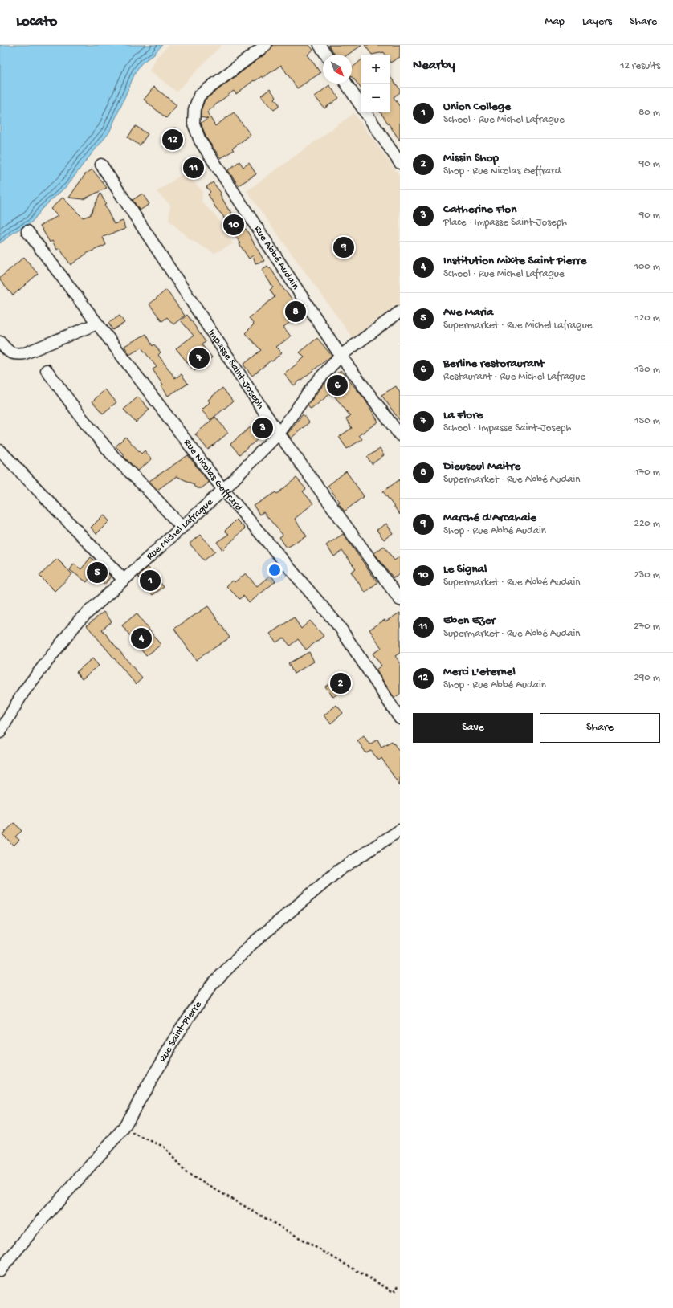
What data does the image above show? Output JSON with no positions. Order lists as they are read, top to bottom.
{
  "streets": {
    "street": [
      "Rue Abbé Audain",
      "Impasse Saint-Joseph",
      "Rue Nicolas Geffrard",
      "Rue Michel Lafrague",
      "Rue Saint-Pierre"
    ]
  },
  "crossings": [
    ["Rue Abbé Audain", "Rue Michel Lafrague"],
    ["Impasse Saint-Joseph", "Rue Michel Lafrague"],
    ["Rue Nicolas Geffrard", "Rue Michel Lafrague"]
  ],
  "north": "bottom right",
  "page": {
    "header": "Locato",
    "nav": ["Map", "Layers", "Share"],
    "heading": ["Nearby", "12 results"],
    "map_buttons": ["+", "−"],
    "list": [
      {
        "mark": "1",
        "name": "Union College",
        "note": "School · Rue Michel Lafrague",
        "value": "80 m"
      },
      {
        "mark": "2",
        "name": "Missin Shop",
        "note": "Shop · Rue Nicolas Geffrard",
        "value": "90 m"
      },
      {
        "mark": "3",
        "name": "Catherine Flon",
        "note": "Place · Impasse Saint-Joseph",
        "value": "90 m"
      },
      {
        "mark": "4",
        "name": "Institution Mixte Saint Pierre",
        "note": "School · Rue Michel Lafrague",
        "value": "100 m"
      },
      {
        "mark": "5",
        "name": "Ave Maria",
        "note": "Supermarket · Rue Michel Lafrague",
        "value": "120 m"
      },
      {
        "mark": "6",
        "name": "Berline restoraurant",
        "note": "Restaurant · Rue Michel Lafrague",
        "value": "130 m"
      },
      {
        "mark": "7",
        "name": "La Flore",
        "note": "School · Impasse Saint-Joseph",
        "value": "150 m"
      },
      {
        "mark": "8",
        "name": "Dieuseul Maitre",
        "note": "Supermarket · Rue Abbé Audain",
        "value": "170 m"
      },
      {
        "mark": "9",
        "name": "Marché d'Arcahaie",
        "note": "Shop · Rue Abbé Audain",
        "value": "220 m"
      },
      {
        "mark": "10",
        "name": "Le Signal",
        "note": "Supermarket · Rue Abbé Audain",
        "value": "230 m"
      },
      {
        "mark": "11",
        "name": "Eben Ezer",
        "note": "Supermarket · Rue Abbé Audain",
        "value": "270 m"
      },
      {
        "mark": "12",
        "name": "Merci L'eternel",
        "note": "Shop · Rue Abbé Audain",
        "value": "290 m"
      }
    ],
    "pins": [
      "12",
      "11",
      "10",
      "9",
      "8",
      "7",
      "6",
      "3",
      "5",
      "1",
      "4",
      "2"
    ],
    "buttons": ["Save", "Share"]
  }
}
